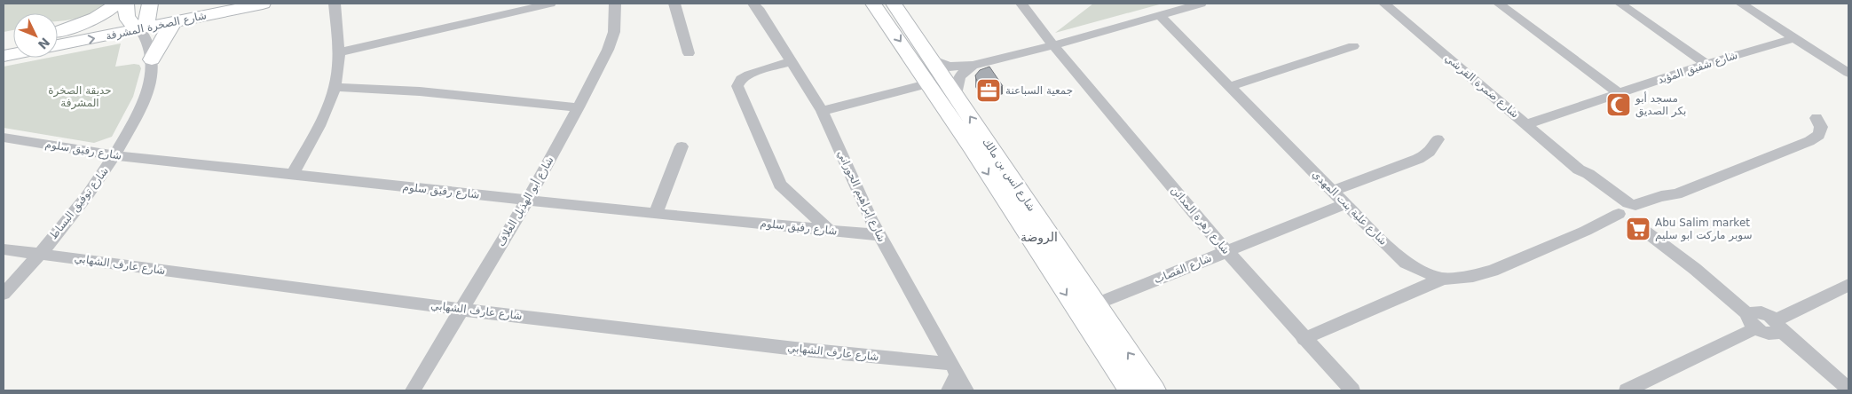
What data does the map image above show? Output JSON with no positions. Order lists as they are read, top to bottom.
{
  "streets": {
    "main road": ["شارع الصخرة المشرفة", "شارع أنس بن مالك"],
    "street": [
      "شارع شفيق المؤيد",
      "شارع ضمرة القرشي",
      "شارع رفيق سلوم",
      "شارع إبراهيم الحوراني",
      "شارع أبو الهذيل العلاف",
      "شارع توفيق البساط",
      "شارع علية بنت المهدي",
      "شارع زهرة المدائن",
      "شارع عارف الشهابي",
      "شارع القصاب"
    ]
  },
  "crossings": [
    ["شارع الصخرة المشرفة", "شارع توفيق البساط"],
    ["شارع شفيق المؤيد", "شارع ضمرة القرشي"],
    ["شارع ضمرة القرشي", "شارع علية بنت المهدي"],
    ["شارع رفيق سلوم", "شارع إبراهيم الحوراني"],
    ["شارع رفيق سلوم", "شارع أبو الهذيل العلاف"],
    ["شارع رفيق سلوم", "شارع توفيق البساط"],
    ["شارع أنس بن مالك", "شارع القصاب"],
    ["شارع إبراهيم الحوراني", "شارع عارف الشهابي"],
    ["شارع أبو الهذيل العلاف", "شارع عارف الشهابي"],
    ["شارع توفيق البساط", "شارع عارف الشهابي"],
    ["شارع علية بنت المهدي", "شارع القصاب"],
    ["شارع زهرة المدائن", "شارع القصاب"]
  ],
  "districts": ["الروضة"],
  "parks": ["حديقة الصخرة المشرفة"],
  "places": {
    "office": ["جمعية السباعنة"],
    "mosque": ["مسجد أبو بكر الصديق"],
    "supermarket": ["Abu Salim market سوبر ماركت ابو سليم"]
  },
  "north": "bottom right"
}
